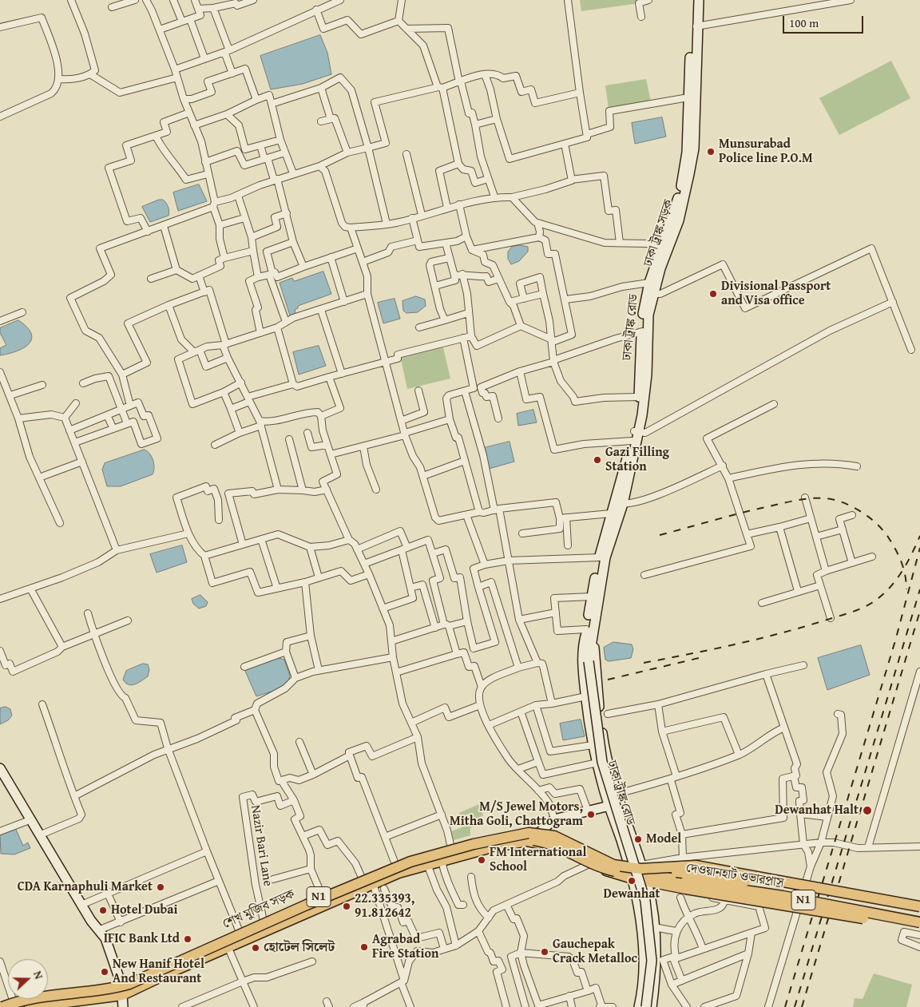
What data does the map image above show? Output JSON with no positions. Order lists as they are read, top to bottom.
{
  "streets": {
    "highway": ["দেওয়ানহাট ওভারপাস", "N1", "শেখ মুজিব সড়ক"],
    "main road": ["ঢাকা ট্রাঙ্ক সড়ক", "ঢাকা ট্রাঙ্ক রোড"],
    "street": ["Nazir Bari Lane"]
  },
  "crossings": [
    ["ঢাকা ট্রাঙ্ক সড়ক", "ঢাকা ট্রাঙ্ক রোড"],
    ["ঢাকা ট্রাঙ্ক রোড", "দেওয়ানহাট ওভারপাস"],
    ["ঢাকা ট্রাঙ্ক রোড", "N1"],
    ["ঢাকা ট্রাঙ্ক রোড", "শেখ মুজিব সড়ক"],
    ["Nazir Bari Lane", "শেখ মুজিব সড়ক"],
    ["দেওয়ানহাট ওভারপাস", "N1"],
    ["দেওয়ানহাট ওভারপাস", "শেখ মুজিব সড়ক"],
    ["N1", "শেখ মুজিব সড়ক"]
  ],
  "places": [
    "Munsurabad Police line P.O.M",
    "Divisional Passport and Visa office",
    "Gazi Filling Station",
    "Dewanhat Halt",
    "M/S Jewel Motors, Mitha Goli, Chattogram",
    "Model",
    "FM International School",
    "Dewanhat",
    "CDA Karnaphuli Market",
    "22.335393, 91.812642",
    "Hotel Dubai",
    "IFIC Bank Ltd",
    "Agrabad Fire Station",
    "হোটেল সিলেট",
    "Gauchepak Crack Metalloc",
    "New Hanif Hotel And Restaurant"
  ],
  "scale_bar": "100 m",
  "north": "right"
}
